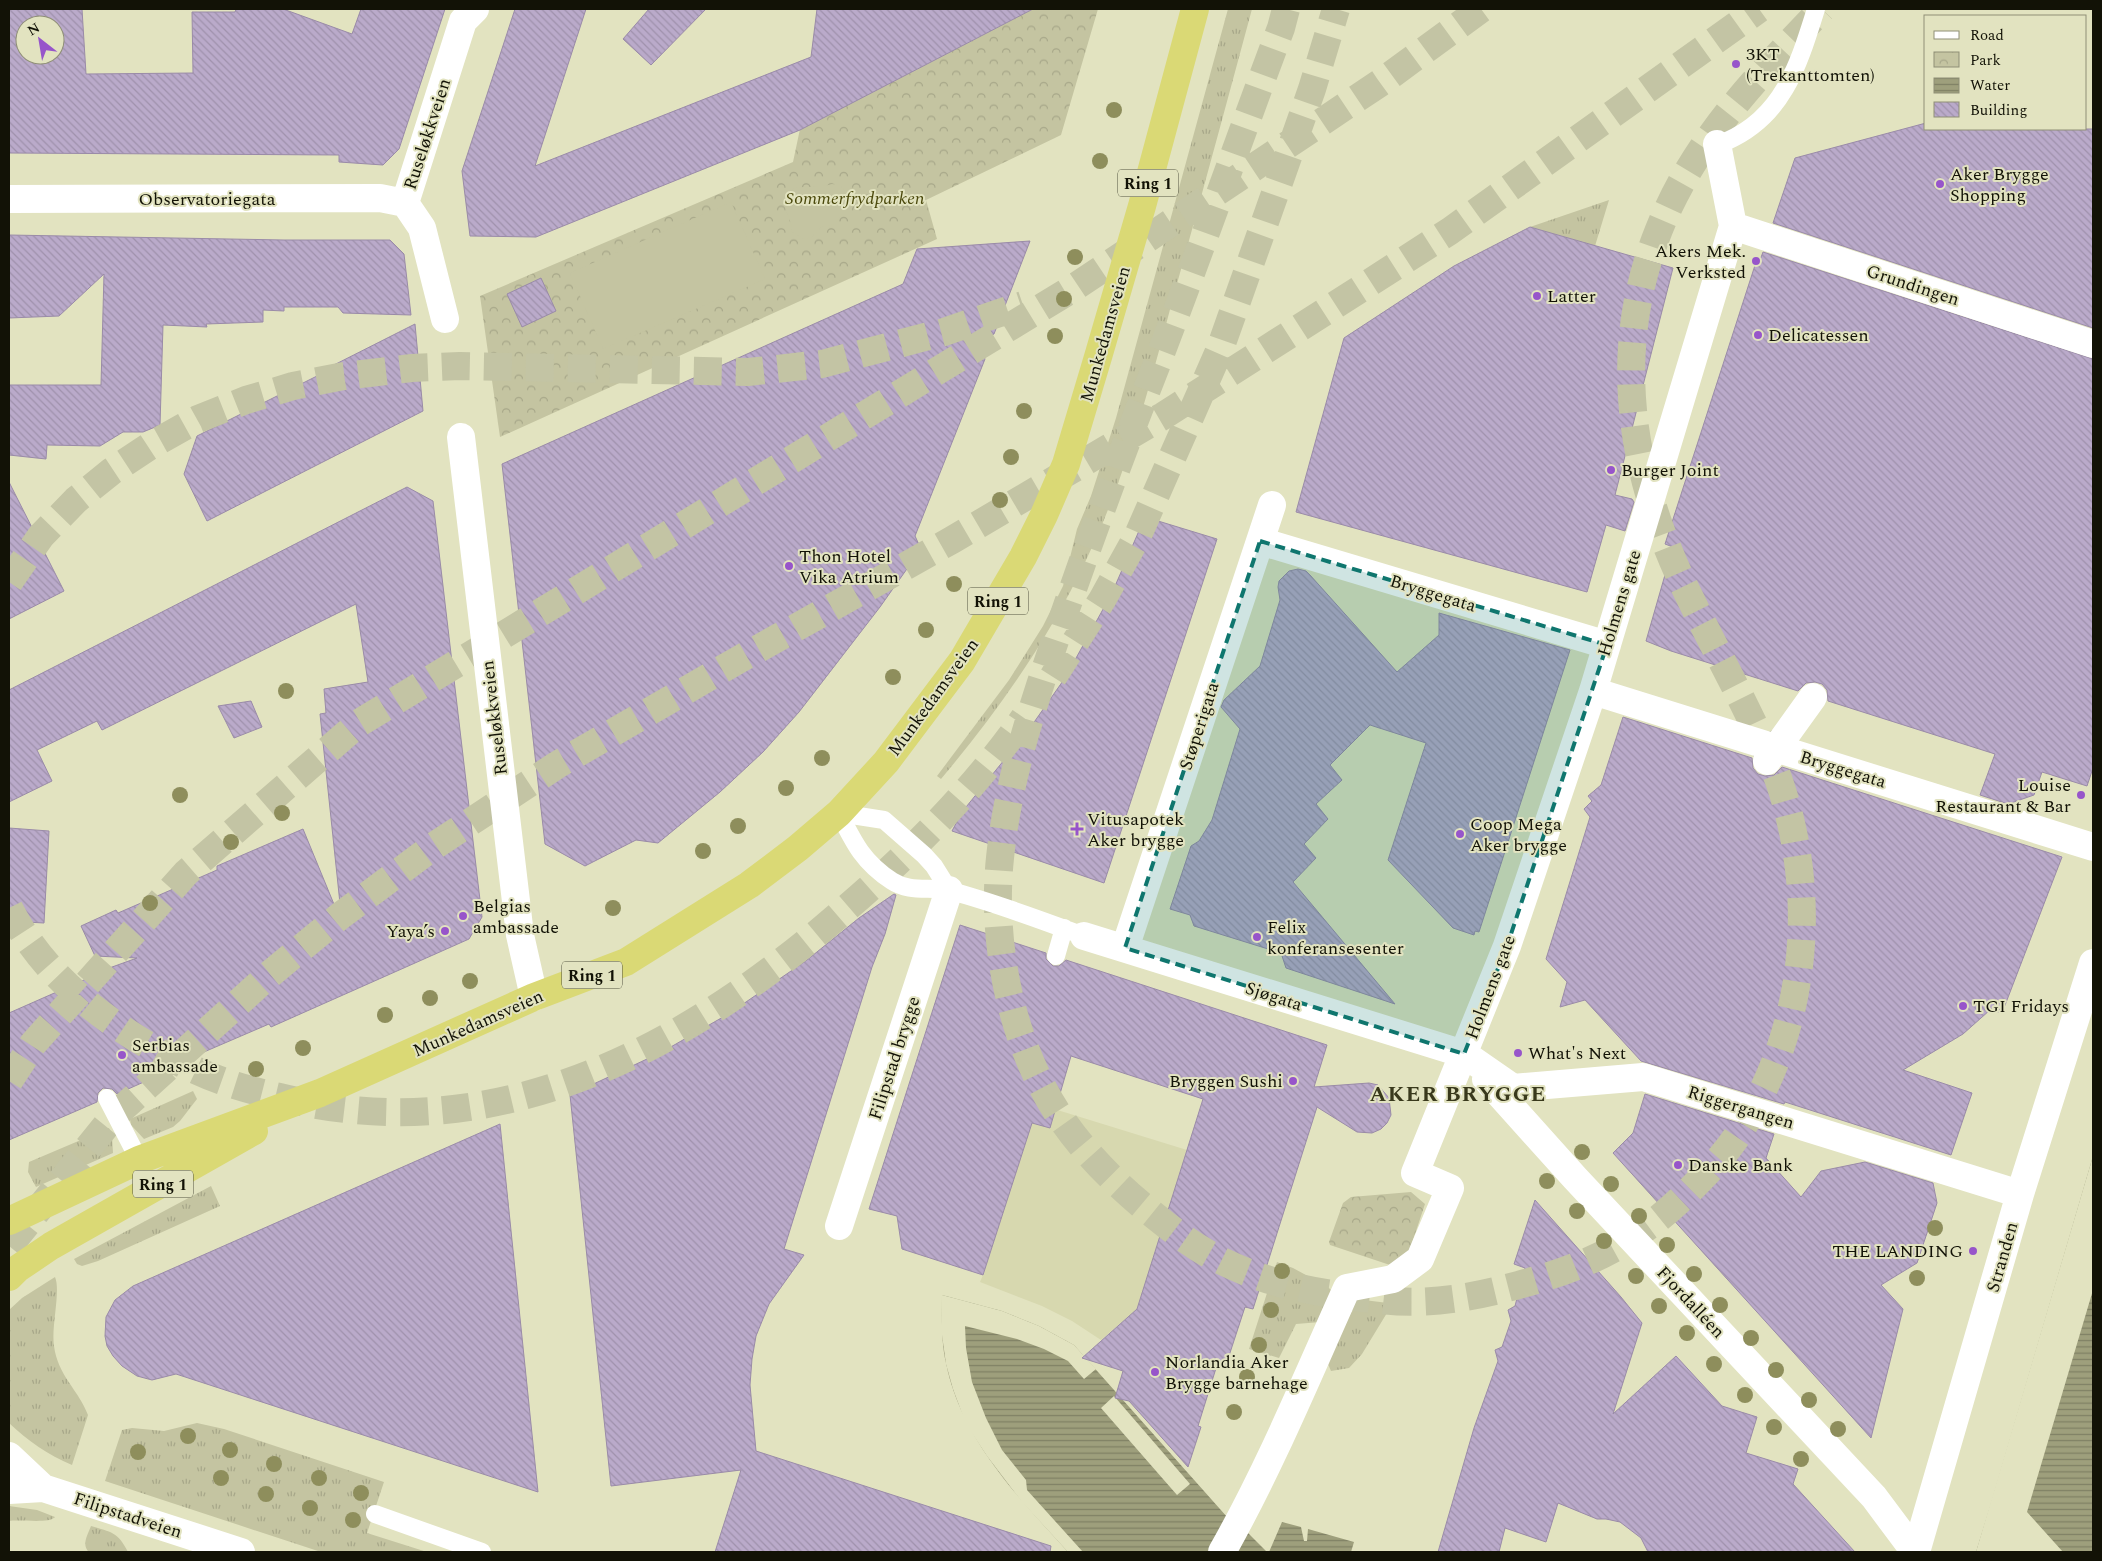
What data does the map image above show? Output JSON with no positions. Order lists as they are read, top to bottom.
{
  "streets": {
    "highway": ["Ring 1", "Munkedamsveien"],
    "street": [
      "Ruseløkkveien",
      "Observatoriegata",
      "Grundingen",
      "Bryggegata",
      "Holmens gate",
      "Støperigata",
      "Sjøgata",
      "Filipstad brygge",
      "Riggergangen",
      "Stranden",
      "Fjordalléen",
      "Filipstadveien"
    ]
  },
  "crossings": [
    ["Ruseløkkveien", "Observatoriegata"],
    ["Ruseløkkveien", "Munkedamsveien"],
    ["Grundingen", "Holmens gate"],
    ["Bryggegata", "Holmens gate"],
    ["Bryggegata", "Støperigata"],
    ["Holmens gate", "Sjøgata"],
    ["Holmens gate", "Riggergangen"],
    ["Holmens gate", "Fjordalléen"],
    ["Støperigata", "Sjøgata"],
    ["Sjøgata", "Riggergangen"],
    ["Sjøgata", "Fjordalléen"],
    ["Riggergangen", "Stranden"],
    ["Riggergangen", "Fjordalléen"],
    ["Stranden", "Fjordalléen"]
  ],
  "districts": ["AKER BRYGGE"],
  "parks": ["Sommerfrydparken"],
  "places": {
    "other": [
      "3KT (Trekanttomten)",
      "Aker Brygge Shopping",
      "Akers Mek. Verksted",
      "Latter",
      "Delicatessen",
      "Burger Joint",
      "Thon Hotel Vika Atrium",
      "Louise Restaurant & Bar",
      "Coop Mega Aker brygge",
      "Belgias ambassade",
      "Yaya’s",
      "Felix konferansesenter",
      "TGI Fridays",
      "What's Next",
      "Serbias ambassade",
      "Bryggen Sushi",
      "Danske Bank",
      "THE LANDING",
      "Norlandia Aker Brygge barnehage"
    ],
    "health": ["Vitusapotek Aker brygge"]
  },
  "legend": [
    "Road",
    "Park",
    "Water",
    "Building"
  ],
  "north": "top left"
}
